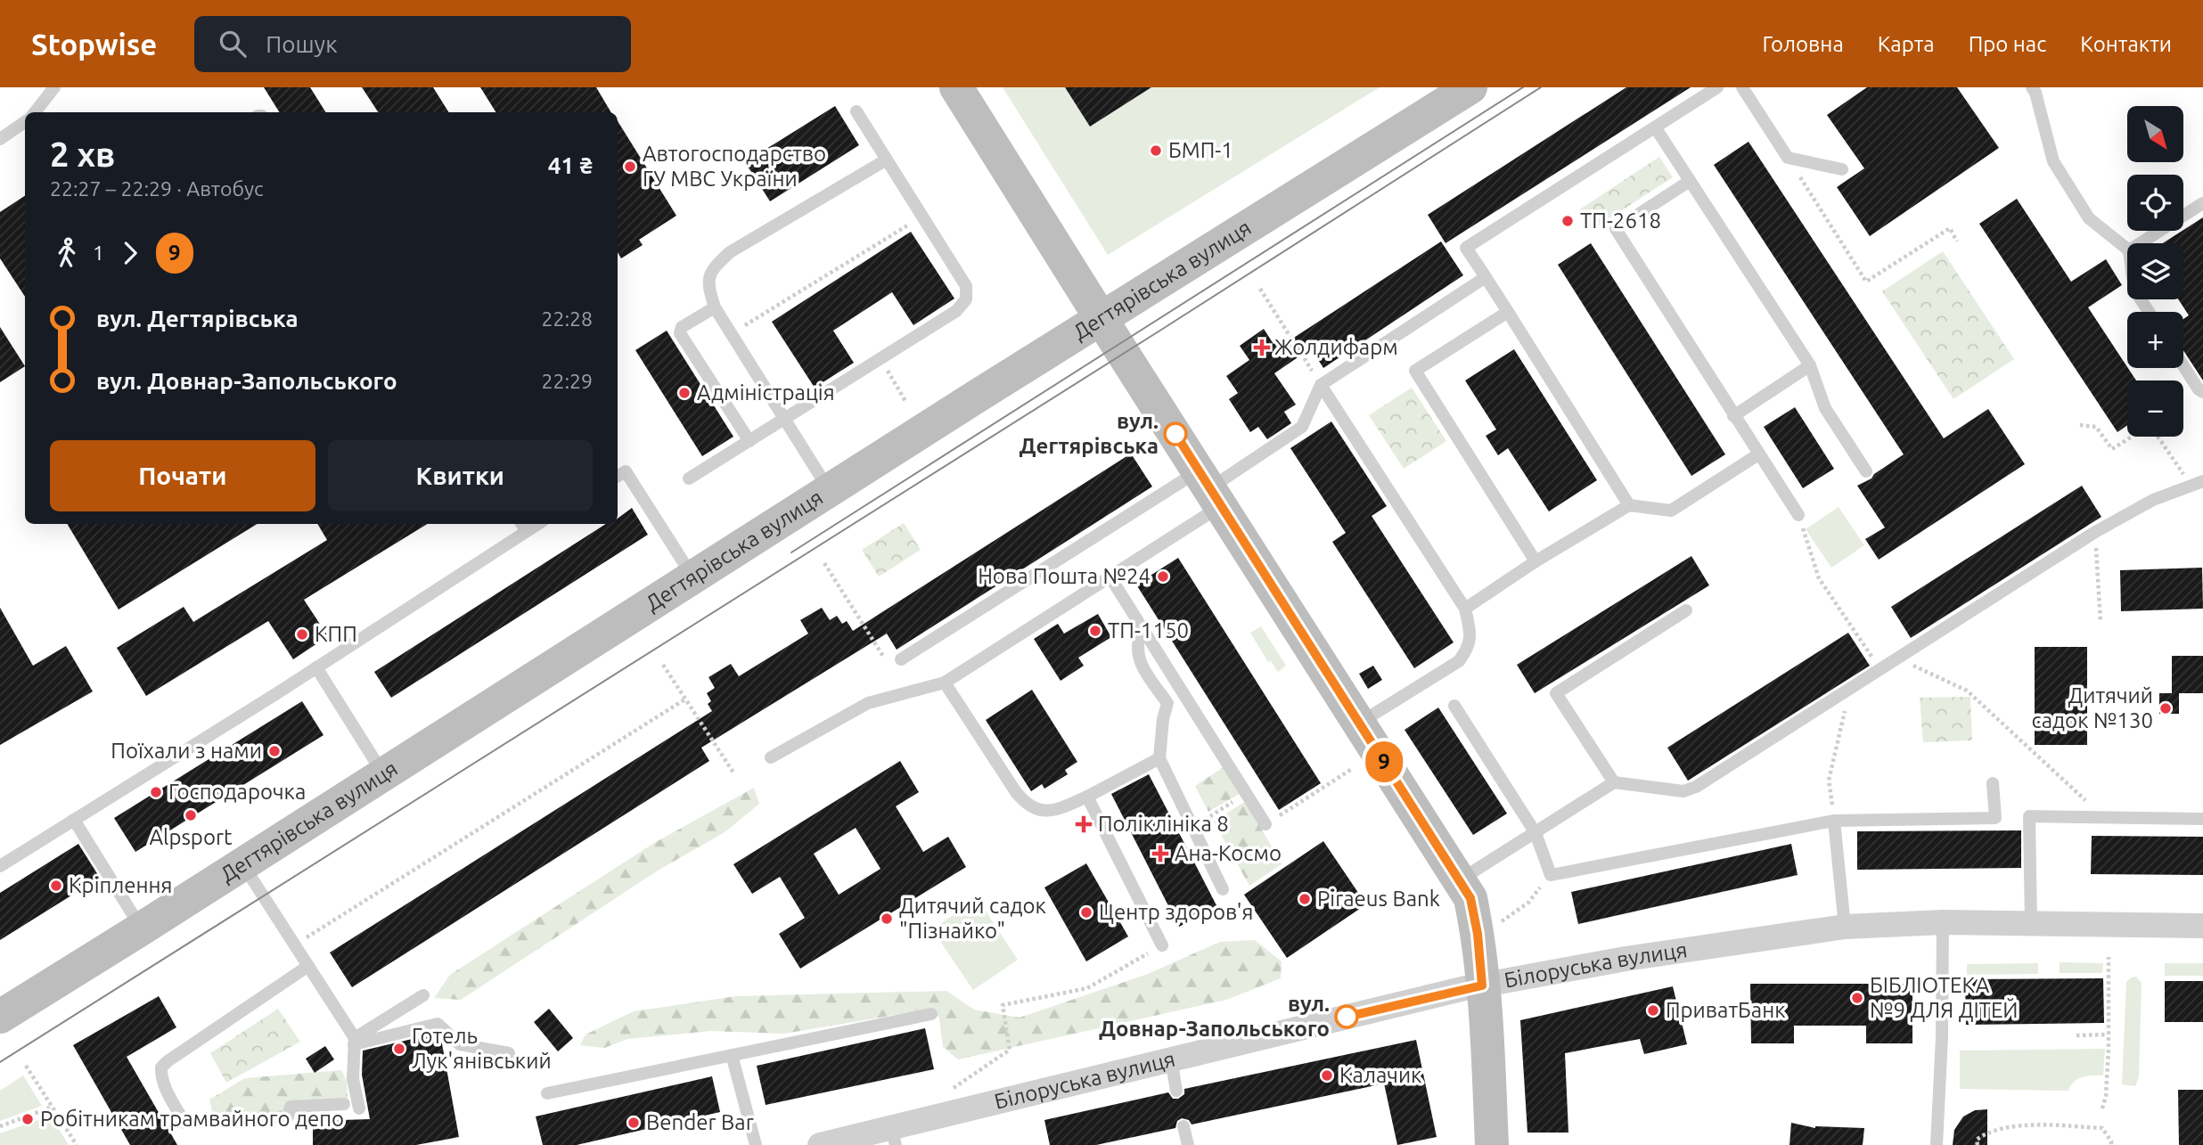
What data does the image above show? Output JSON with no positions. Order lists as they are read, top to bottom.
{
  "streets": {
    "main road": ["Дегтярівська вулиця"],
    "street": ["Білоруська вулиця"]
  },
  "places": {
    "other": [
      "БМП-1",
      "Автогосподарство ГУ МВС України",
      "ТП-2618",
      "Адміністрація",
      "вул. Дегтярівська",
      "Нова Пошта №24",
      "ТП-1150",
      "КПП",
      "Дитячий садок №130",
      "Поїхали з нами",
      "Господарочка",
      "Alpsport",
      "Кріплення",
      "Piraeus Bank",
      "Центр здоров'я",
      "Дитячий садок \"Пізнайко\"",
      "БІБЛІОТЕКА №9 ДЛЯ ДІТЕЙ",
      "ПриватБанк",
      "вул. Довнар-Запольського",
      "Готель Лук'янівський",
      "Калачик",
      "Робітникам трамвайного депо",
      "Bender Bar"
    ],
    "health": ["Жолдифарм", "Поліклініка 8", "Ана-Космо"]
  },
  "lines": ["bus line 9"],
  "north": "bottom right",
  "page": {
    "header": "Stopwise",
    "search": "Пошук",
    "nav": [
      "Головна",
      "Карта",
      "Про нас",
      "Контакти"
    ],
    "on_map": "9",
    "map_buttons": ["+", "−"],
    "heading": ["2 хв", "22:27 – 22:29 · Автобус", "41 ₴"],
    "legs": ["1", "9"],
    "list": [
      {
        "name": "вул. Дегтярівська",
        "value": "22:28"
      },
      {
        "name": "вул. Довнар-Запольського",
        "value": "22:29"
      }
    ],
    "buttons": ["Почати", "Квитки"]
  }
}
